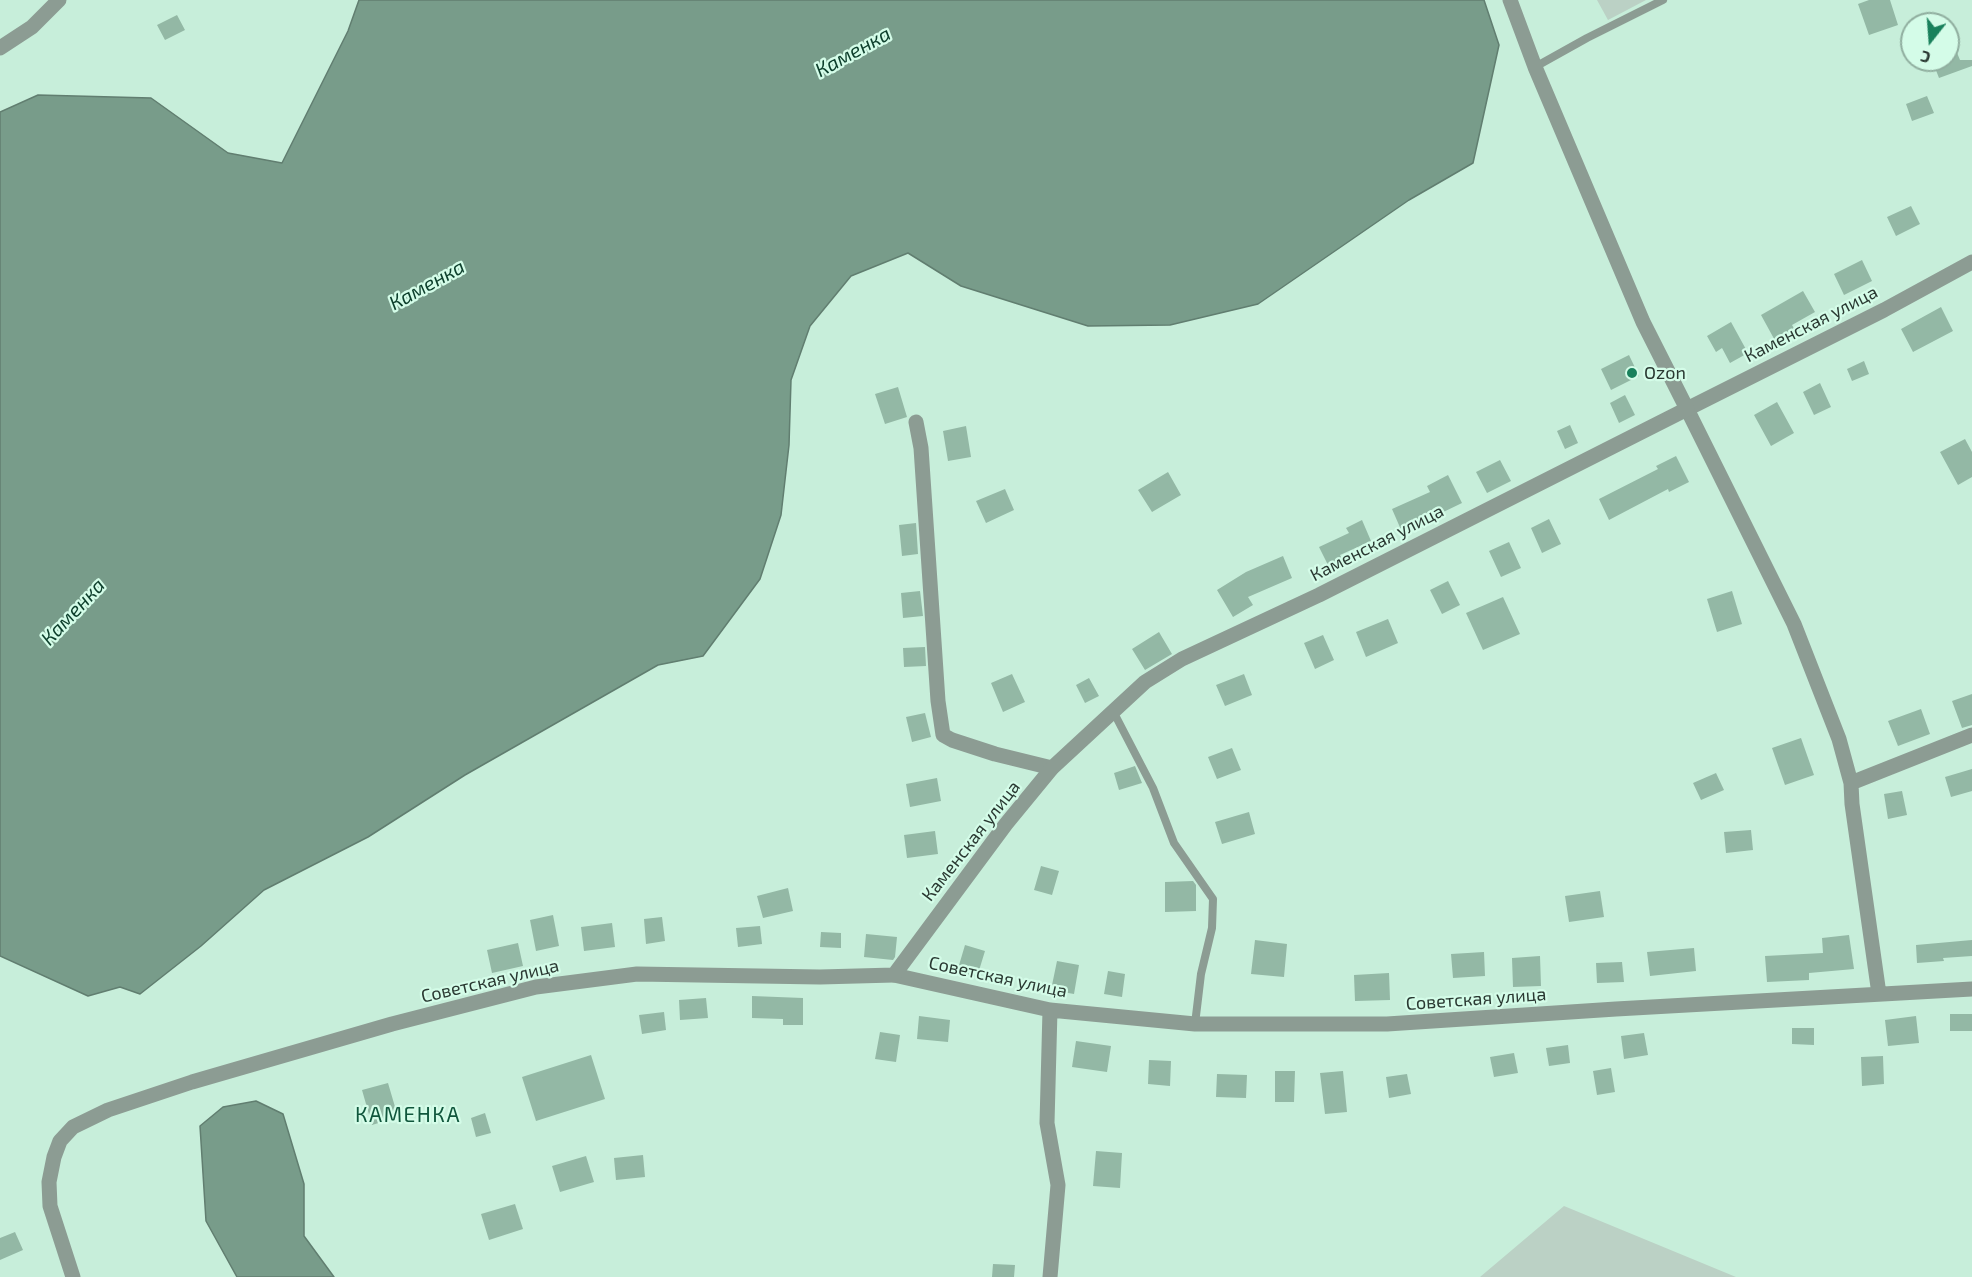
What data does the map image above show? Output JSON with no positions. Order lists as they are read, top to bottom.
{
  "streets": {
    "street": ["Каменская улица", "Советская улица"]
  },
  "crossings": [
    ["Каменская улица", "Советская улица"]
  ],
  "districts": ["КАМЕНКА"],
  "water": ["Каменка"],
  "places": ["Ozon"],
  "north": "bottom"
}
